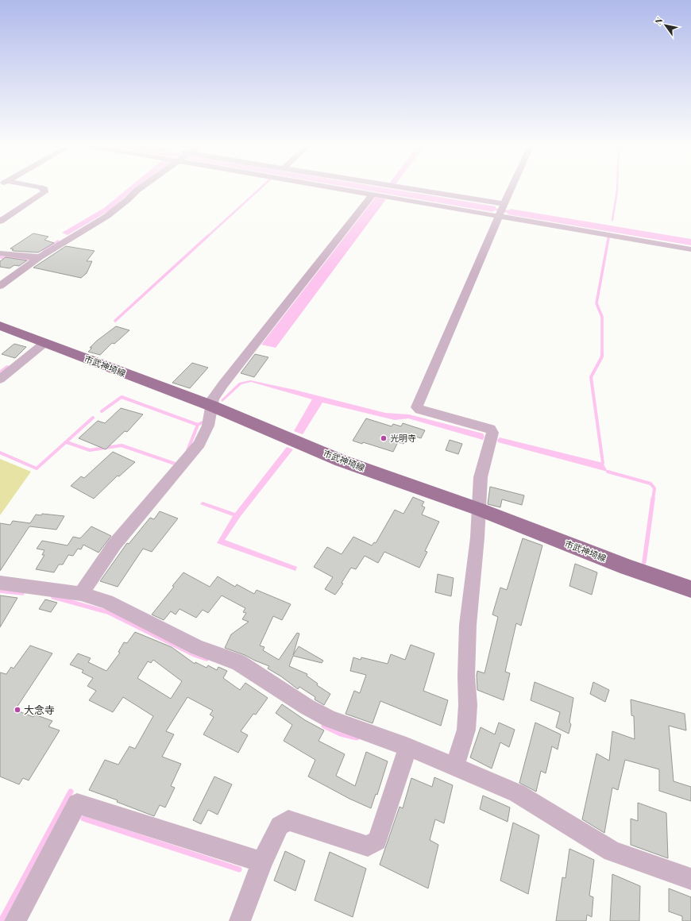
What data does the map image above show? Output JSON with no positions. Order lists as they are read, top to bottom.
{
  "streets": {
    "main road": ["市武神埼線"]
  },
  "places": ["光明寺", "大念寺"],
  "north": "top left"
}
